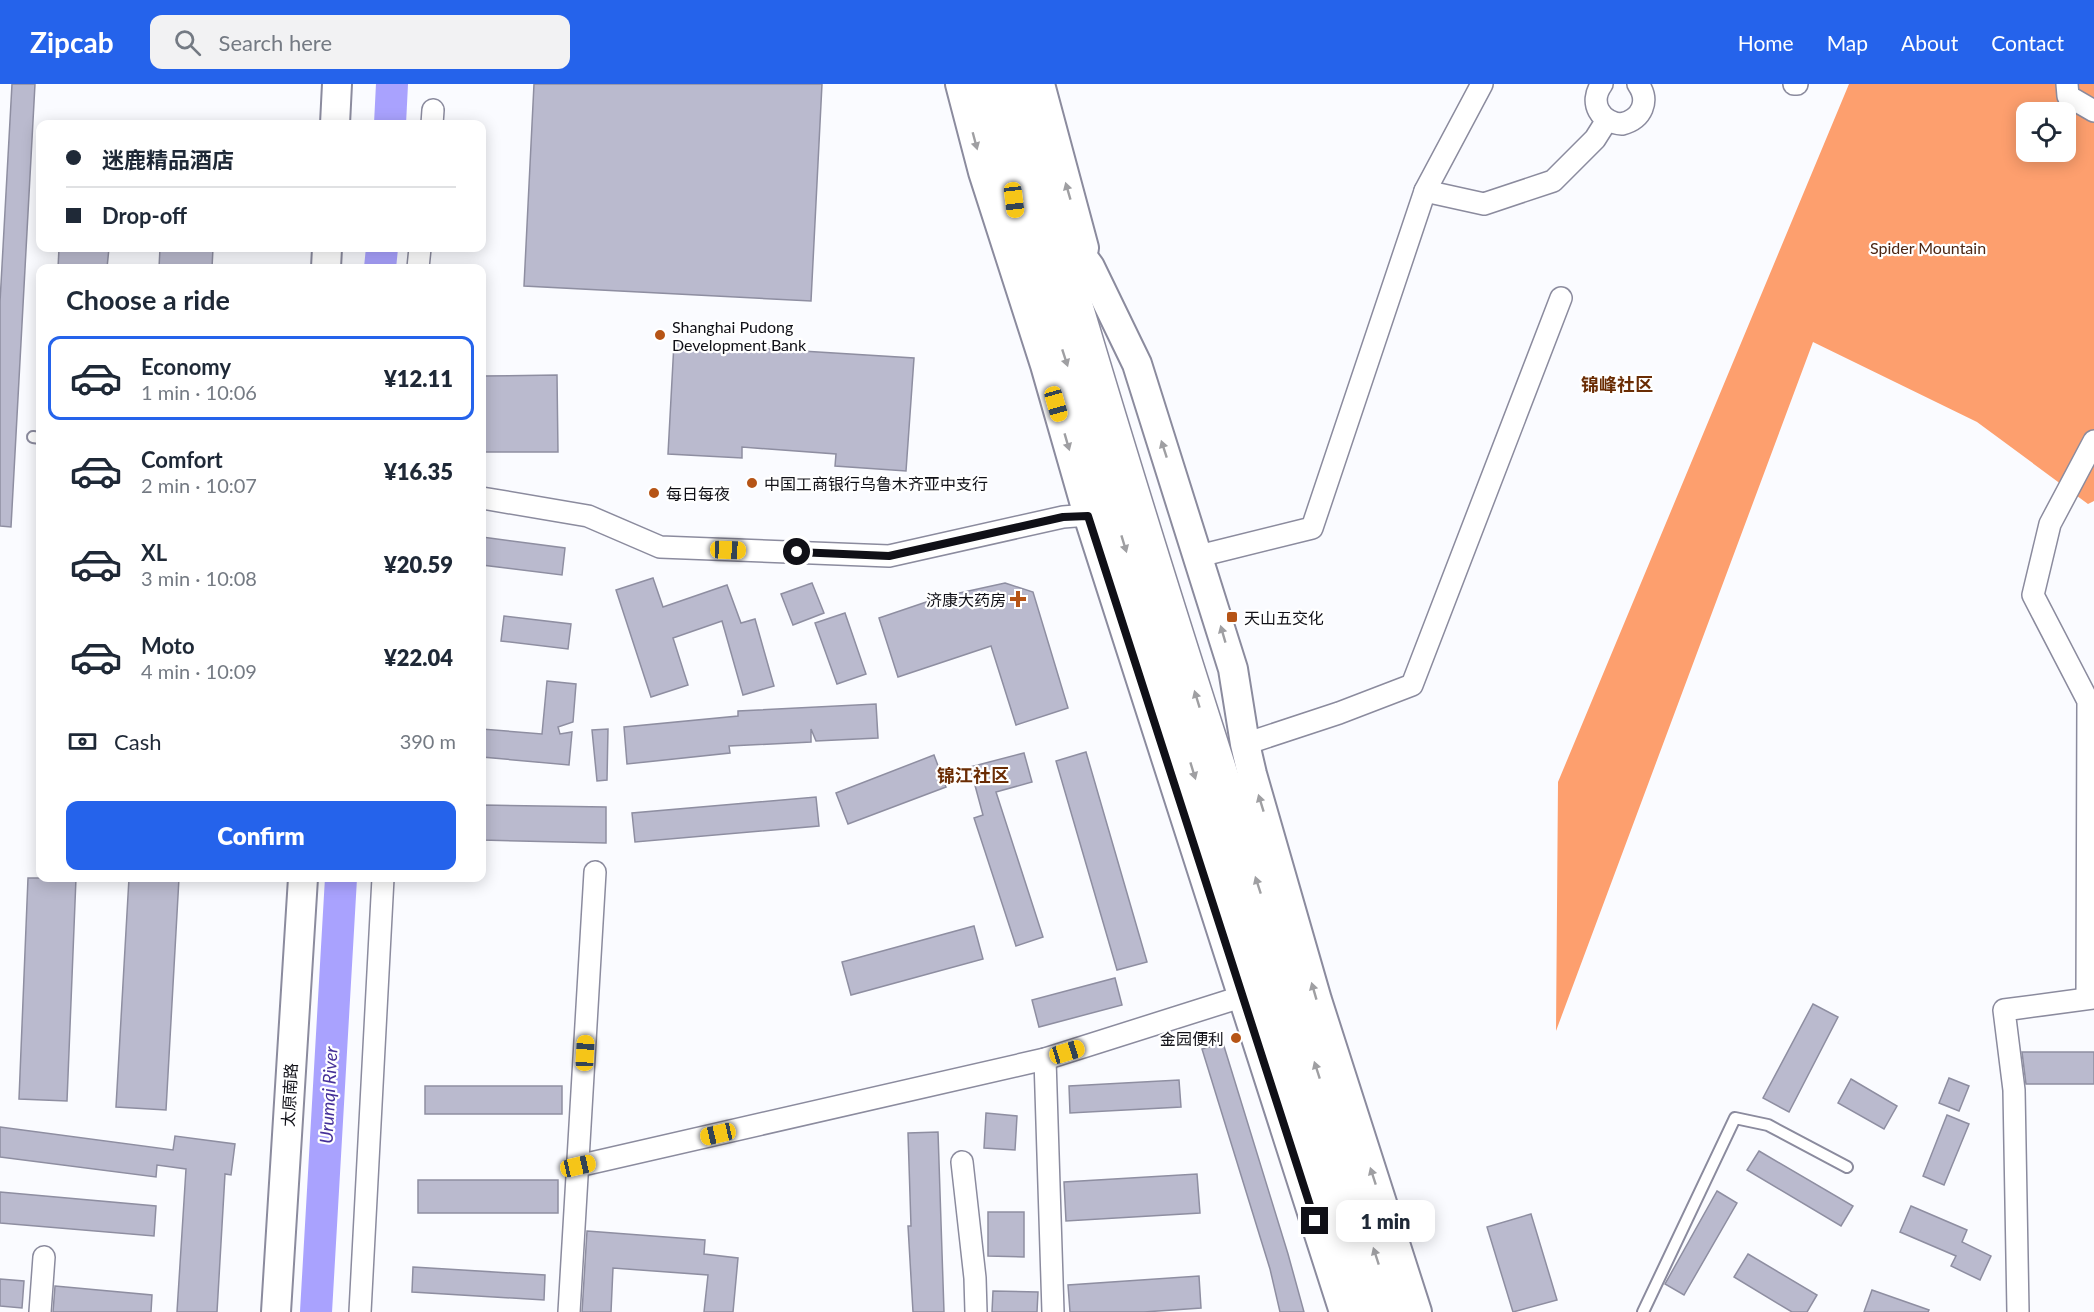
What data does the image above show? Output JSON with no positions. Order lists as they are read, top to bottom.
{
  "streets": {
    "main road": ["太原南路"]
  },
  "districts": ["锦峰社区", "锦江社区"],
  "water": ["Urumqi River"],
  "parks": ["Spider Mountain"],
  "places": {
    "other": [
      "Shanghai Pudong Development Bank",
      "中国工商银行乌鲁木齐亚中支行",
      "每日每夜",
      "金园便利"
    ],
    "health": ["济康大药房"],
    "transit": ["天山五交化"]
  },
  "page": {
    "header": "Zipcab",
    "search": "Search here",
    "nav": [
      "Home",
      "Map",
      "About",
      "Contact"
    ],
    "banner": ["迷鹿精品酒店", "Drop-off"],
    "heading": "Choose a ride",
    "list": [
      {
        "name": "Economy",
        "note": "1 min · 10:06",
        "value": "¥12.11"
      },
      {
        "name": "Comfort",
        "note": "2 min · 10:07",
        "value": "¥16.35"
      },
      {
        "name": "XL",
        "note": "3 min · 10:08",
        "value": "¥20.59"
      },
      {
        "name": "Moto",
        "note": "4 min · 10:09",
        "value": "¥22.04"
      }
    ],
    "pay": ["Cash", "390 m"],
    "buttons": "Confirm",
    "bubble": "1 min"
  }
}
